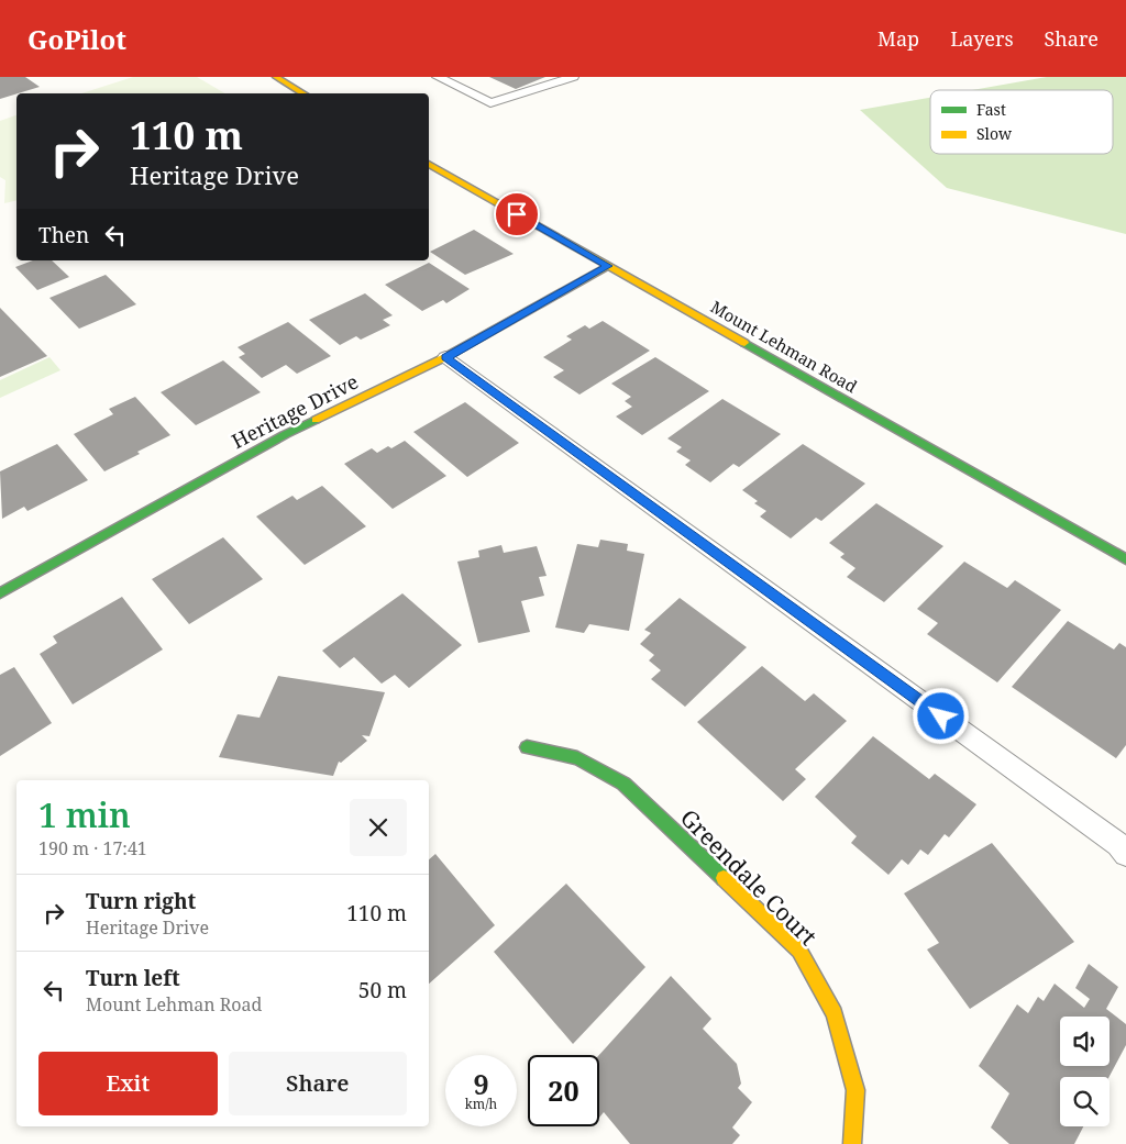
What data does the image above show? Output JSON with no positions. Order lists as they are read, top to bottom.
{
  "streets": {
    "main road": ["Mount Lehman Road", "Heritage Drive", "Greendale Court"]
  },
  "crossings": [
    ["Mount Lehman Road", "Heritage Drive"]
  ],
  "legend": ["Fast", "Slow"],
  "page": {
    "header": "GoPilot",
    "nav": ["Map", "Layers", "Share"],
    "turn": ["110 m", "Heritage Drive"],
    "then": "Then",
    "heading": ["1 min", "190 m · 17:41"],
    "list": [
      {
        "name": "Turn right",
        "note": "Heritage Drive",
        "value": "110 m"
      },
      {
        "name": "Turn left",
        "note": "Mount Lehman Road",
        "value": "50 m"
      }
    ],
    "buttons": ["Exit", "Share"],
    "speed": "9 km/h",
    "limit": "20"
  }
}
